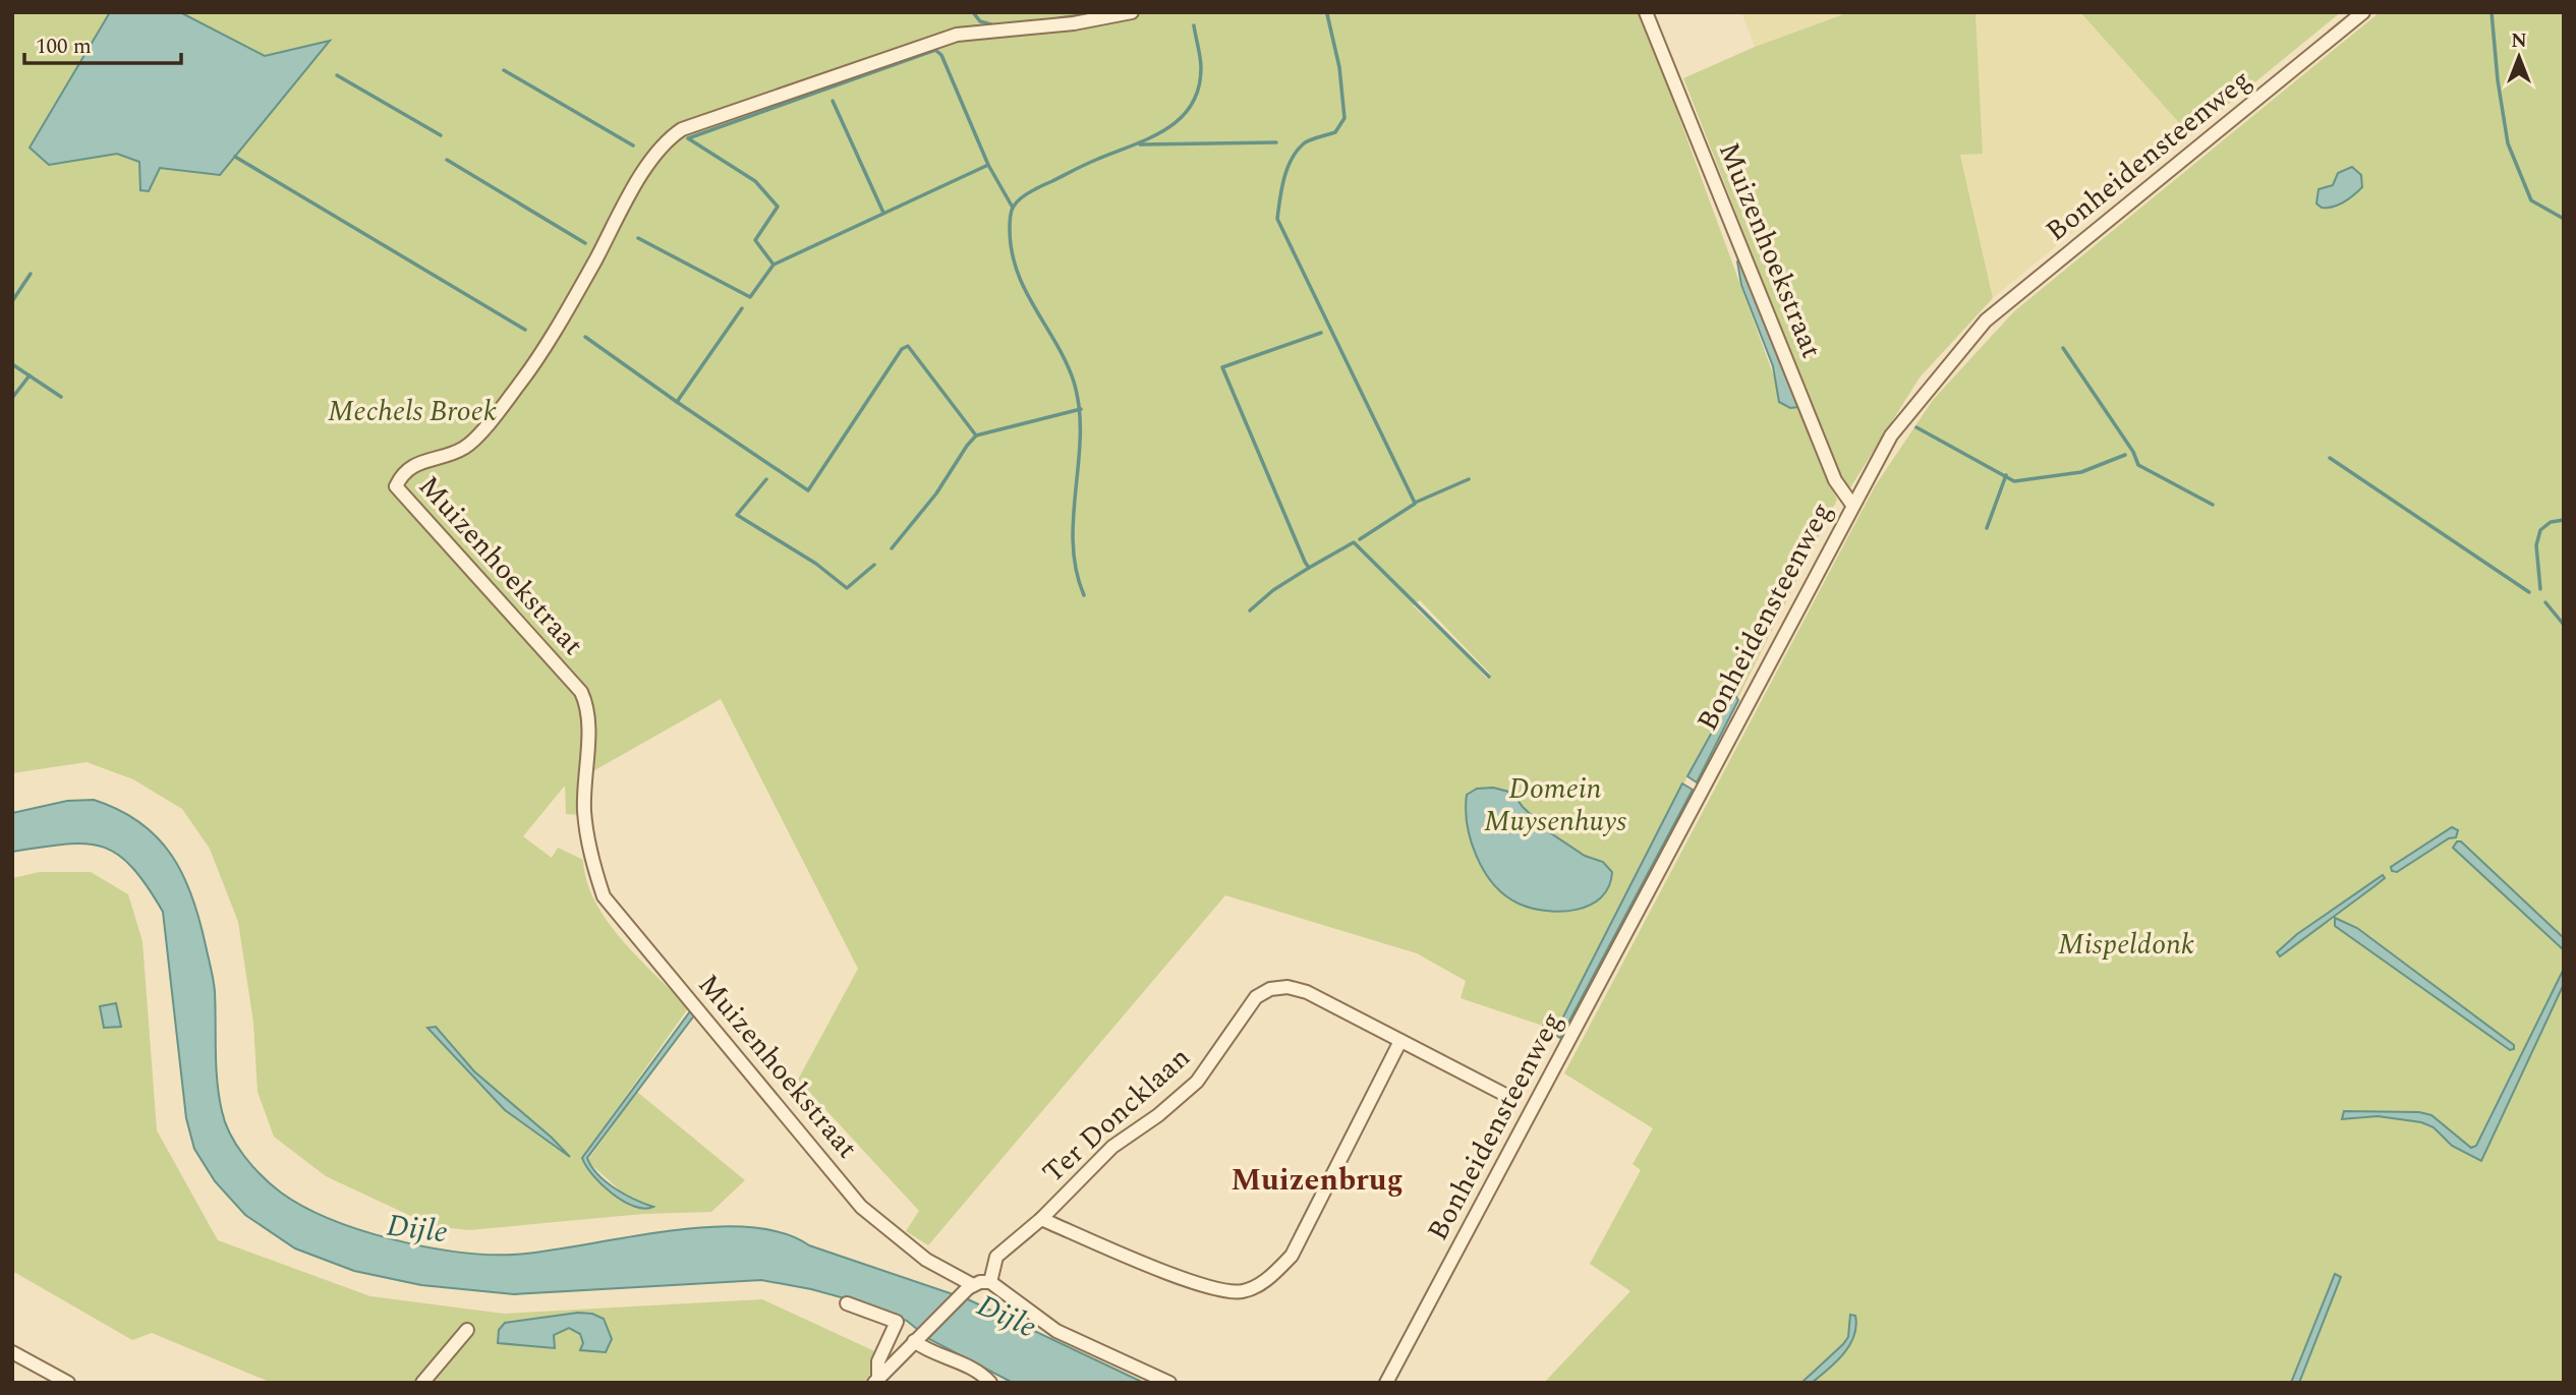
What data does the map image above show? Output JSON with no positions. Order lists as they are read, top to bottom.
{
  "streets": {
    "street": ["Bonheidensteenweg", "Muizenhoekstraat", "Ter Doncklaan"]
  },
  "crossings": [
    ["Bonheidensteenweg", "Muizenhoekstraat"]
  ],
  "districts": ["Muizenbrug"],
  "water": ["Dijle"],
  "parks": ["Mechels Broek", "Domein Muysenhuys", "Mispeldonk"],
  "scale_bar": "100 m",
  "north": "top"
}
